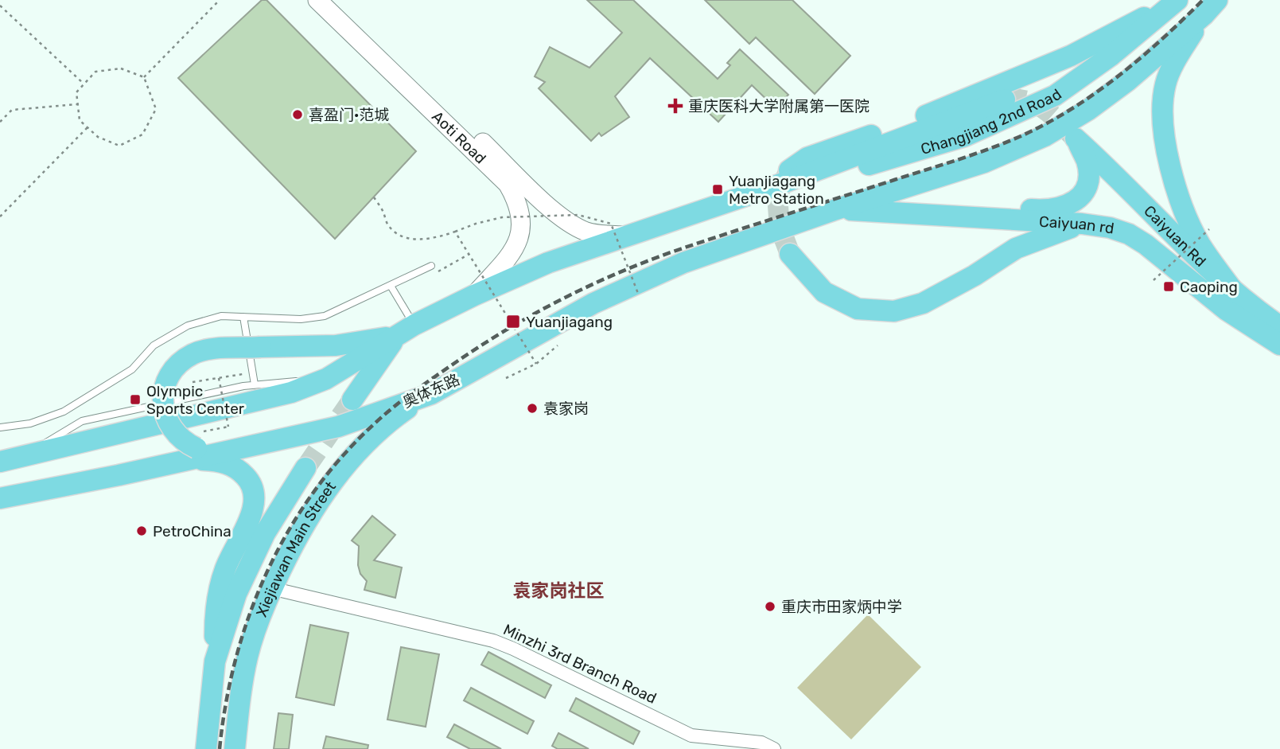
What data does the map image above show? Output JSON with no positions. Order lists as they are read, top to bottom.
{
  "streets": {
    "main road": [
      "Changjiang 2nd Road",
      "Aoti Road",
      "Caiyuan rd",
      "Caiyuan Rd",
      "奥体东路",
      "Xiejiawan Main Street"
    ],
    "street": ["Minzhi 3rd Branch Road"]
  },
  "crossings": [
    ["Changjiang 2nd Road", "Caiyuan rd"],
    ["Changjiang 2nd Road", "Caiyuan Rd"],
    ["Changjiang 2nd Road", "奥体东路"],
    ["Caiyuan rd", "奥体东路"],
    ["奥体东路", "Xiejiawan Main Street"],
    ["Xiejiawan Main Street", "Minzhi 3rd Branch Road"]
  ],
  "districts": ["袁家岗社区"],
  "places": {
    "health": ["重庆医科大学附属第一医院"],
    "other": [
      "喜盈门·范城",
      "袁家岗",
      "PetroChina",
      "重庆市田家炳中学"
    ],
    "transit": [
      "Yuanjiagang Metro Station",
      "Caoping",
      "Yuanjiagang",
      "Olympic Sports Center"
    ]
  }
}
